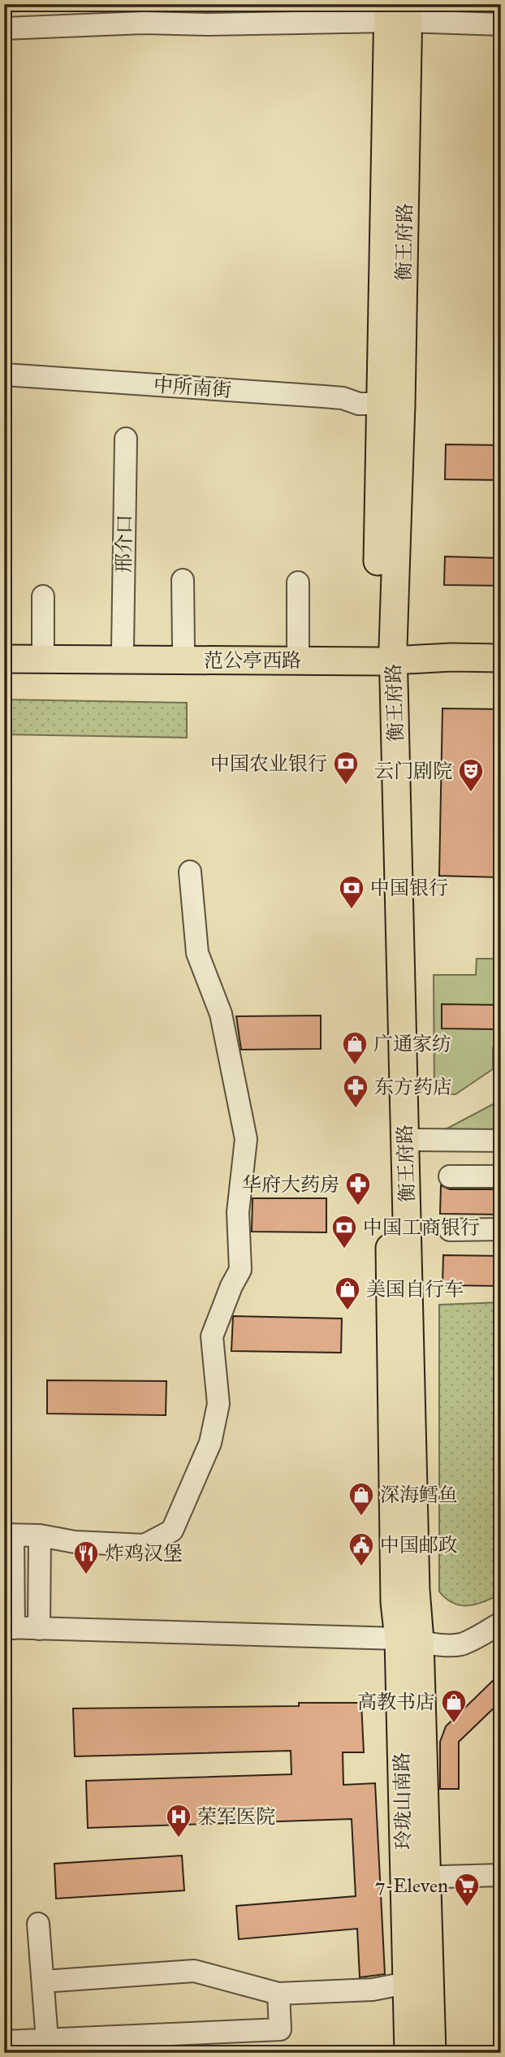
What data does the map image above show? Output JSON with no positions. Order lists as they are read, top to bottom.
{
  "streets": {
    "main road": ["衡王府路", "范公亭西路", "玲珑山南路"],
    "street": ["中所南街", "邢介口"]
  },
  "crossings": [
    ["衡王府路", "中所南街"],
    ["衡王府路", "范公亭西路"],
    ["衡王府路", "玲珑山南路"],
    ["邢介口", "范公亭西路"]
  ],
  "places": {
    "bank": ["中国农业银行", "中国银行", "中国工商银行"],
    "theatre": ["云门剧院"],
    "shop": [
      "广通家纺",
      "美国自行车",
      "深海鳕鱼",
      "高教书店"
    ],
    "pharmacy": ["东方药店", "华府大药房"],
    "public building": ["中国邮政"],
    "restaurant": ["炸鸡汉堡"],
    "hospital": ["荣军医院"],
    "supermarket": ["7-Eleven"]
  }
}
